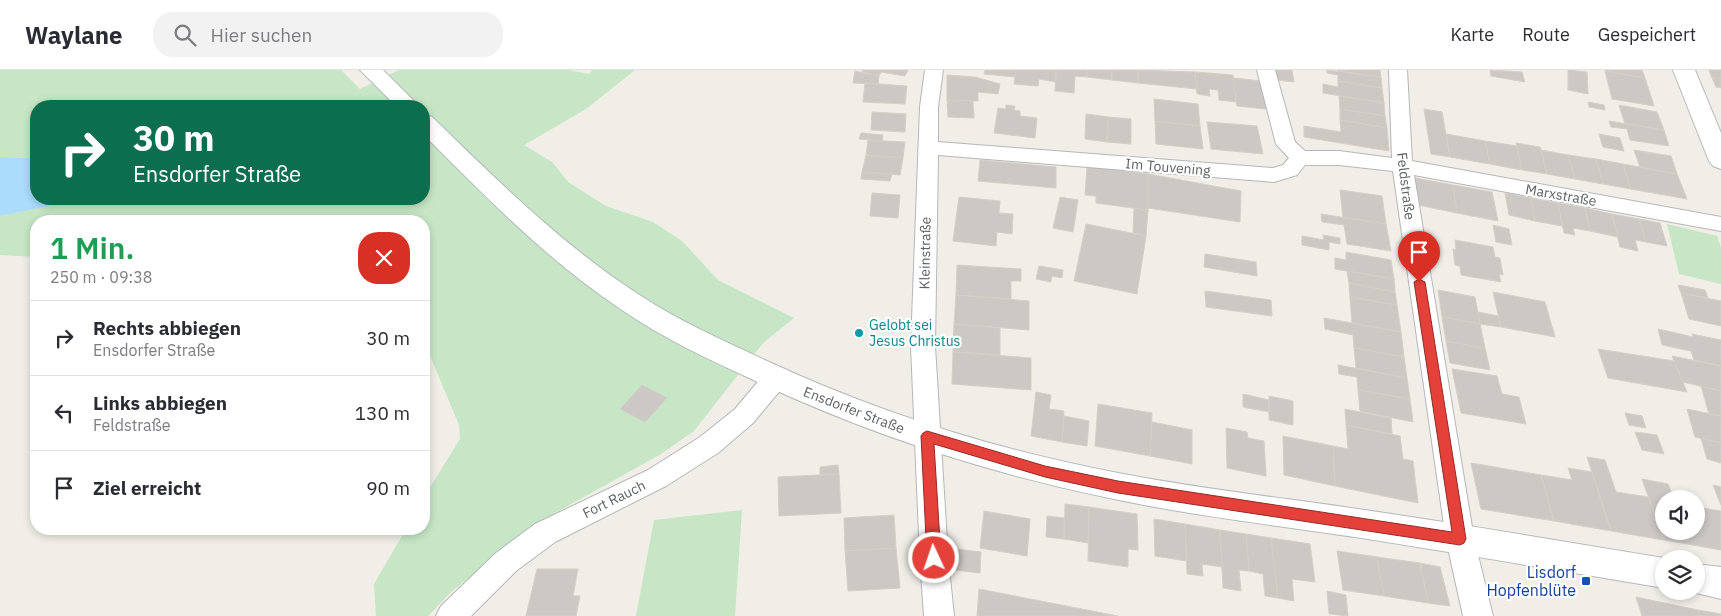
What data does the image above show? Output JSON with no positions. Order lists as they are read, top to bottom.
{
  "streets": {
    "main road": ["Ensdorfer Straße"],
    "street": [
      "Im Touvening",
      "Feldstraße",
      "Marxstraße",
      "Kleinstraße",
      "Fort Rauch"
    ]
  },
  "crossings": [
    ["Im Touvening", "Kleinstraße"],
    ["Feldstraße", "Marxstraße"],
    ["Feldstraße", "Ensdorfer Straße"],
    ["Kleinstraße", "Ensdorfer Straße"],
    ["Ensdorfer Straße", "Fort Rauch"]
  ],
  "places": {
    "other": ["Gelobt sei Jesus Christus"],
    "transit": ["Lisdorf Hopfenblüte"]
  },
  "page": {
    "header": "Waylane",
    "search": "Hier suchen",
    "nav": ["Karte", "Route", "Gespeichert"],
    "turn": ["30 m", "Ensdorfer Straße"],
    "heading": ["1 Min.", "250 m · 09:38"],
    "list": [
      {
        "name": "Rechts abbiegen",
        "note": "Ensdorfer Straße",
        "value": "30 m"
      },
      {
        "name": "Links abbiegen",
        "note": "Feldstraße",
        "value": "130 m"
      },
      {
        "name": "Ziel erreicht",
        "value": "90 m"
      }
    ]
  }
}
